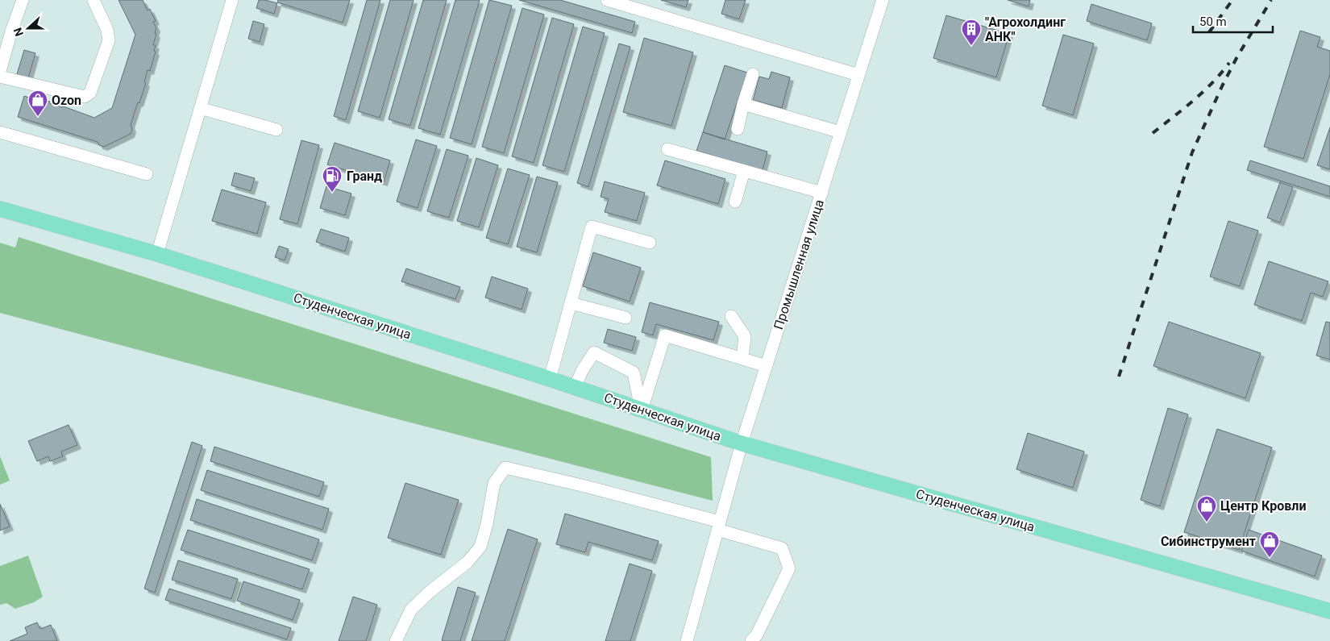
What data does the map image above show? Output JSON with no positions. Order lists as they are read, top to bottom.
{
  "streets": {
    "main road": ["Студенческая улица"],
    "street": ["Промышленная улица"]
  },
  "crossings": [
    ["Промышленная улица", "Студенческая улица"]
  ],
  "places": {
    "building": ["\"Агрохолдинг АНК\""],
    "shop": ["Ozon", "Центр Кровли", "Сибинструмент"],
    "fuel station": ["Гранд"]
  },
  "scale_bar": "50 m",
  "north": "left"
}
